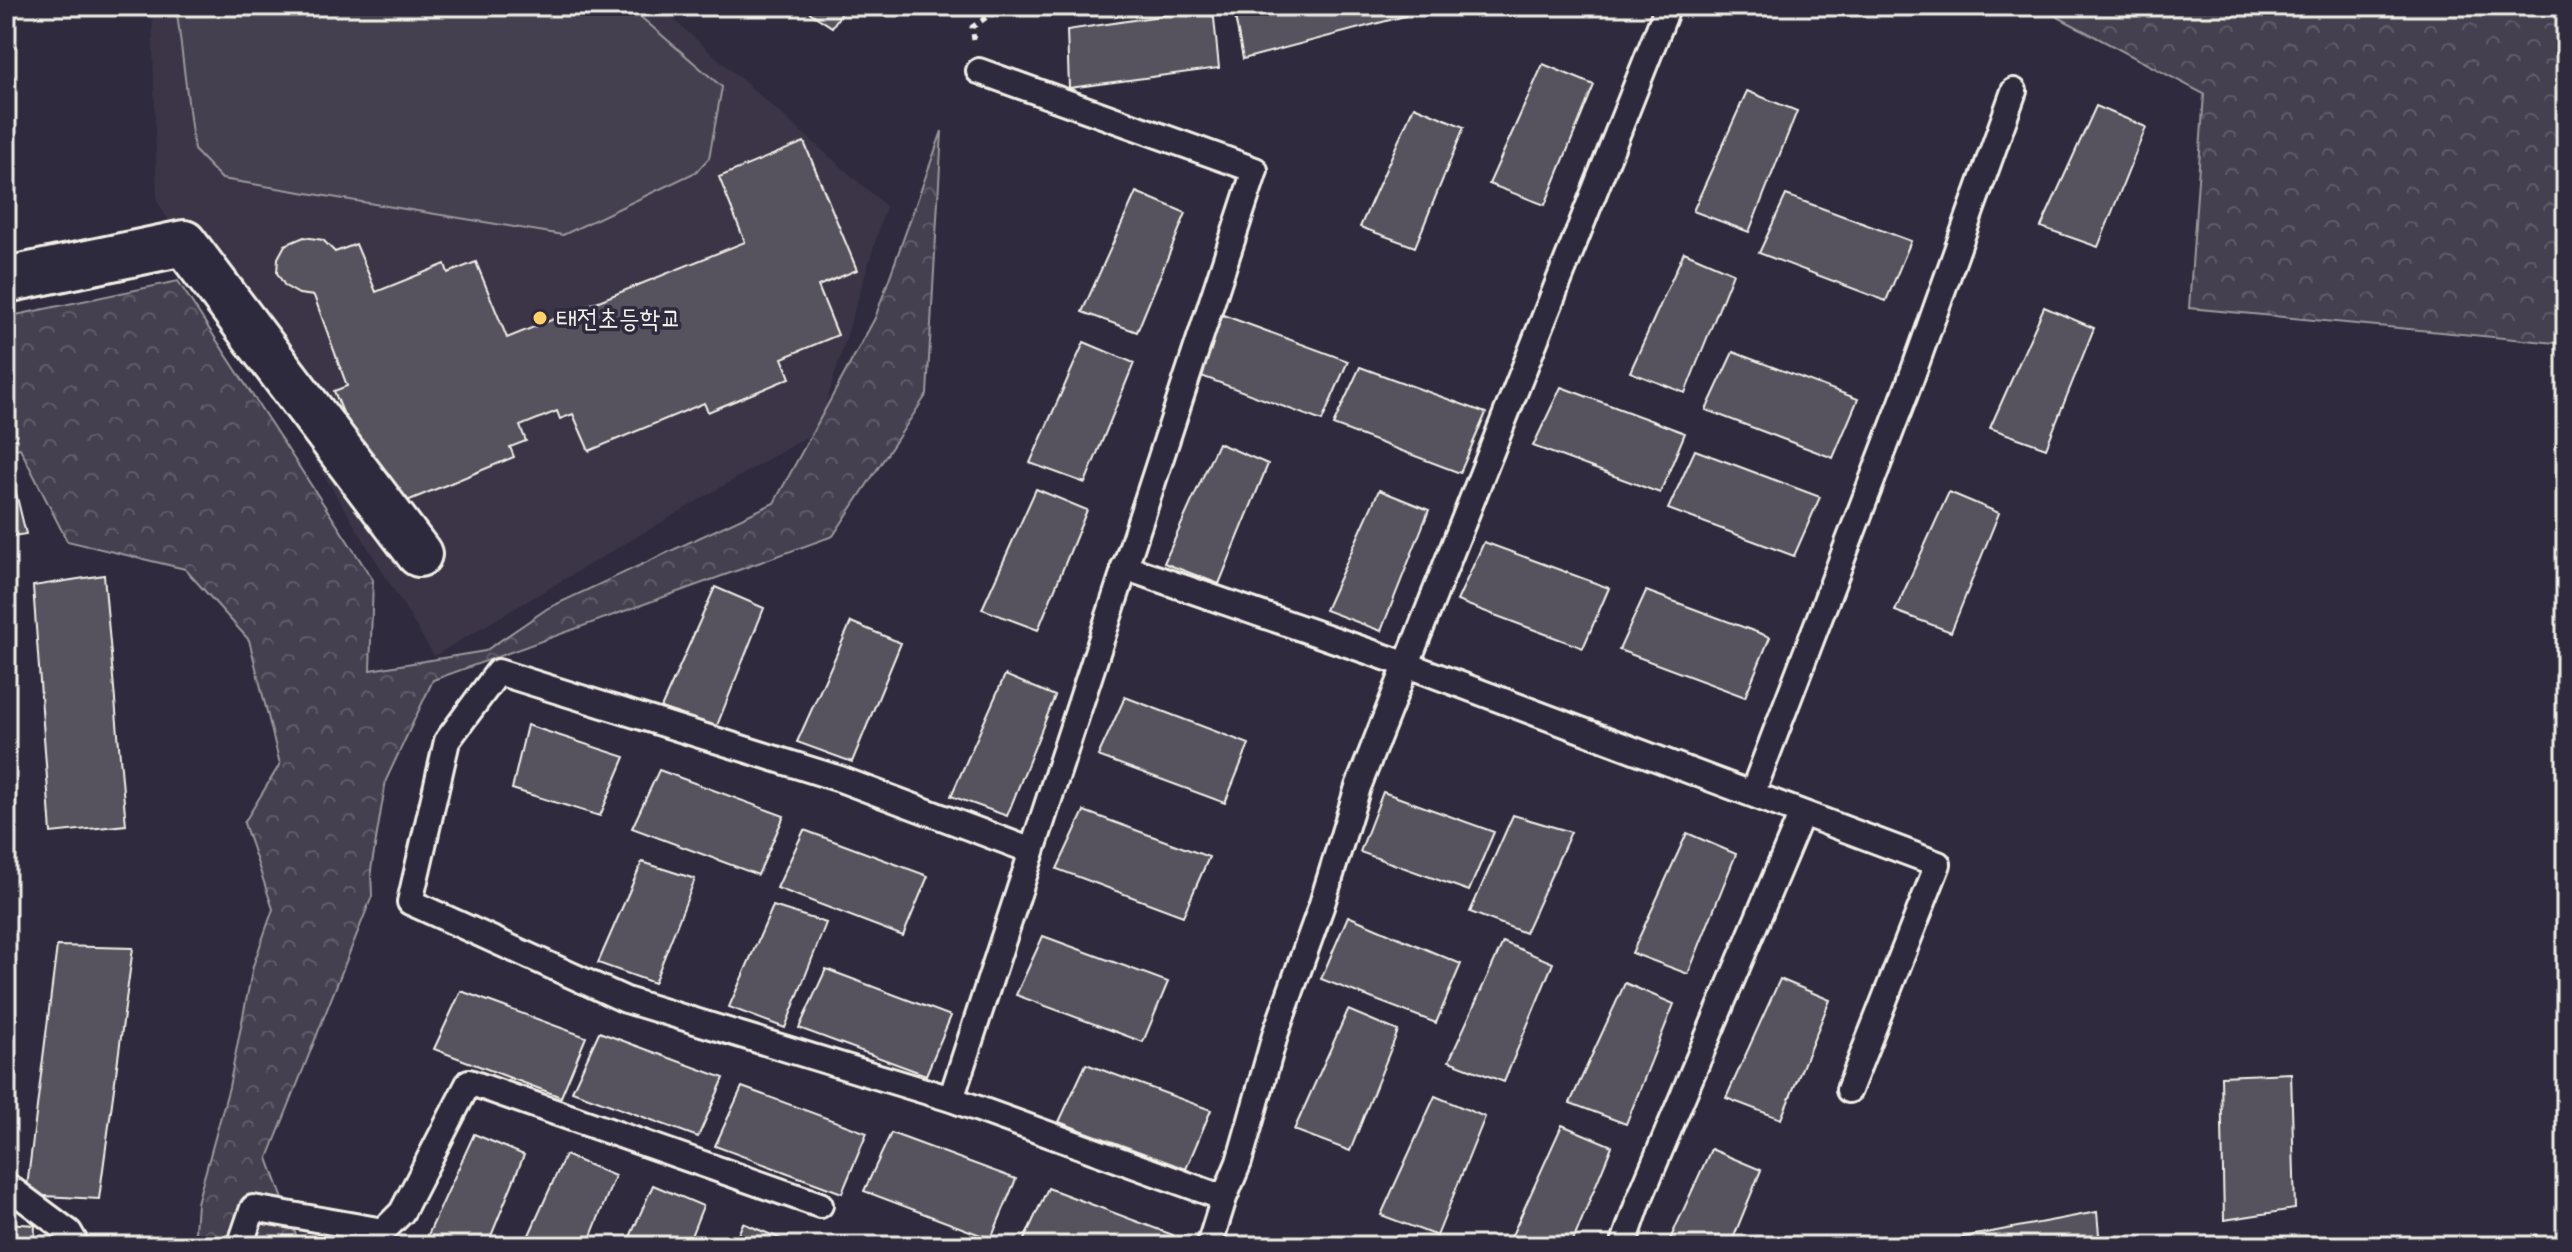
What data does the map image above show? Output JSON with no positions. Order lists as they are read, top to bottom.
{
  "places": ["태전초등학교"]
}
